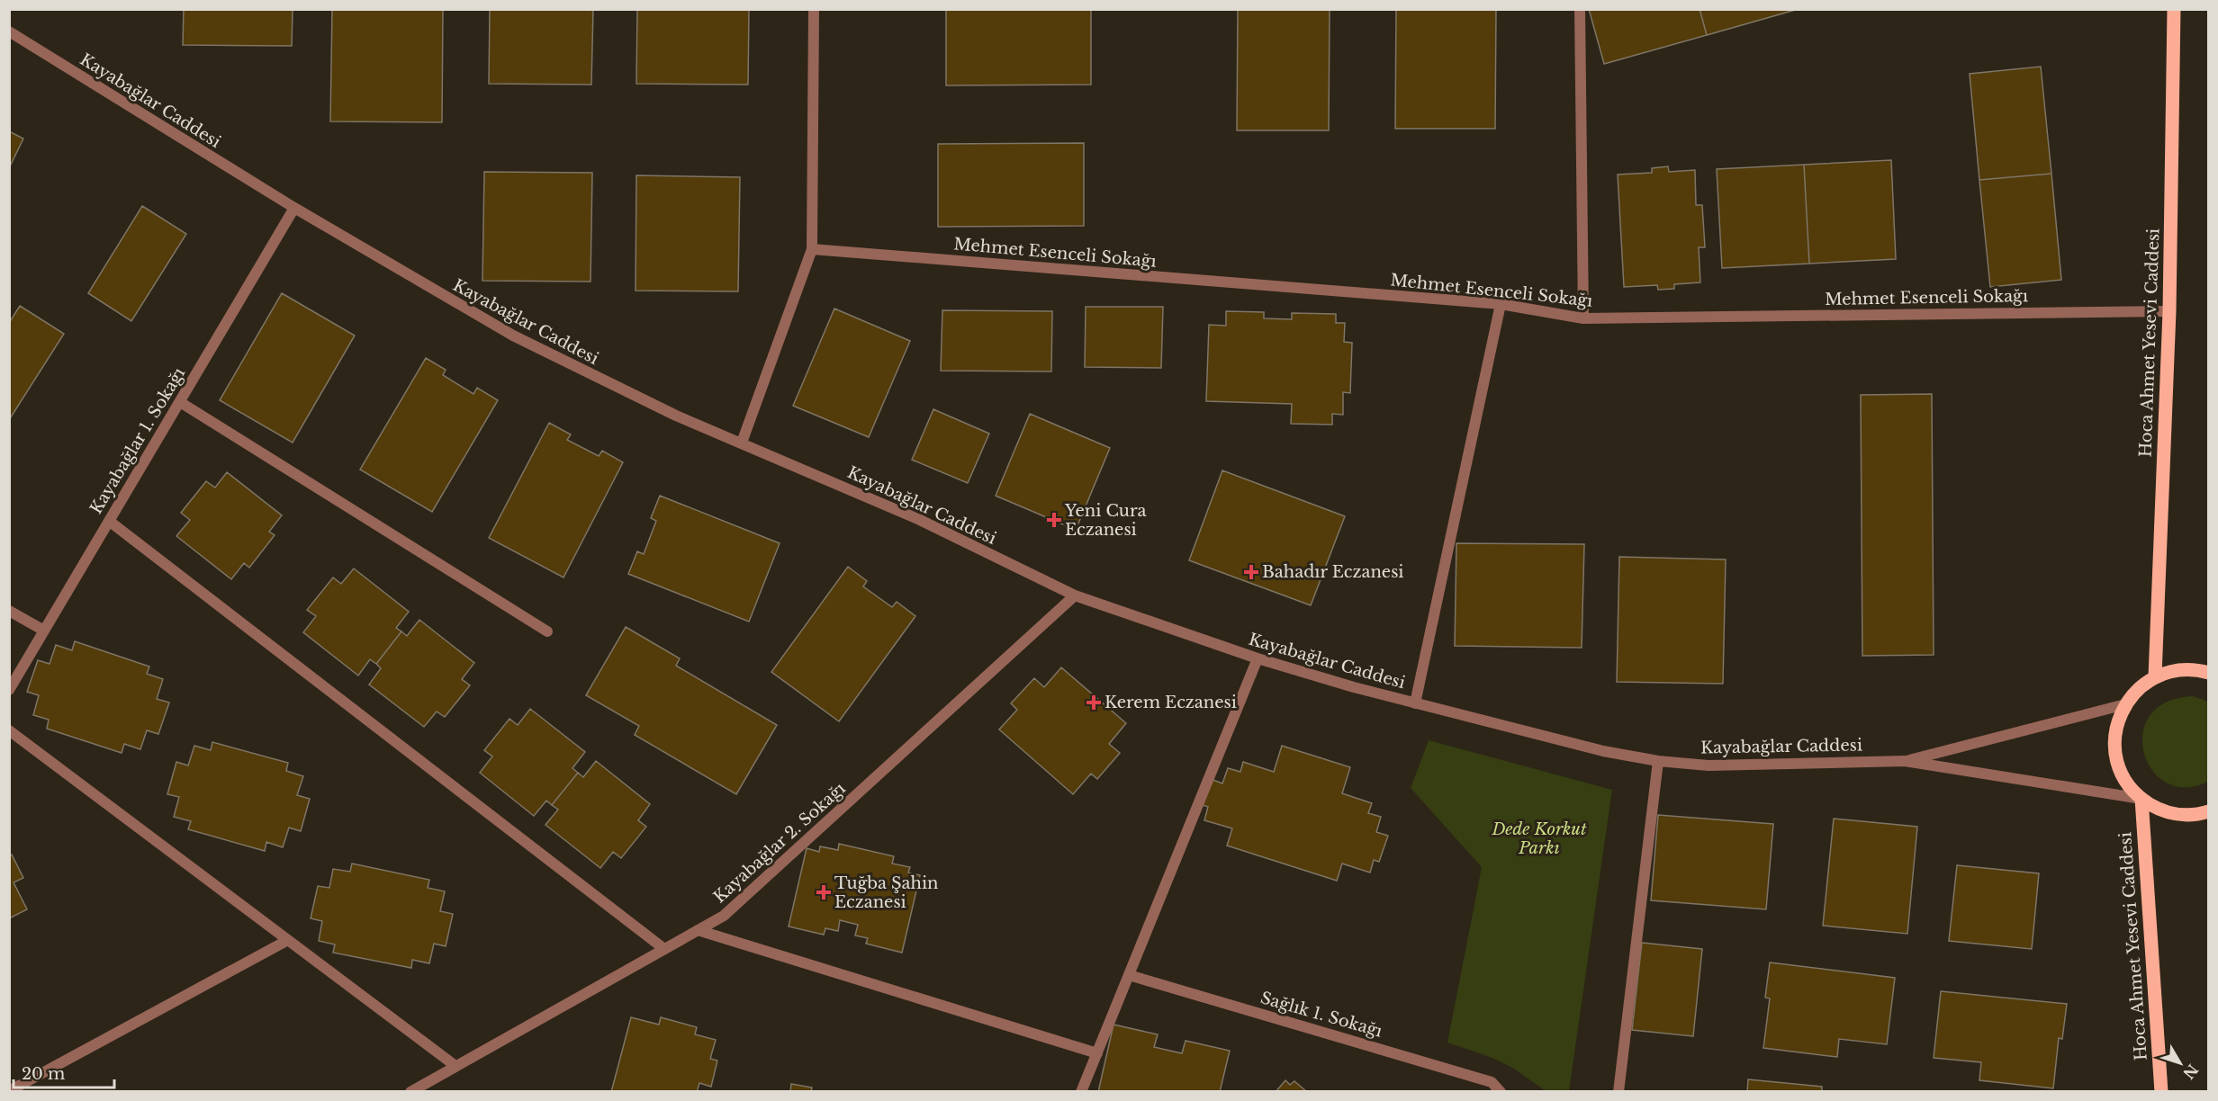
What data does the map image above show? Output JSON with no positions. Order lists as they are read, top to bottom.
{
  "streets": {
    "main road": ["Hoca Ahmet Yesevi Caddesi"],
    "street": [
      "Kayabağlar Caddesi",
      "Mehmet Esenceli Sokağı",
      "Kayabağlar 1. Sokağı",
      "Kayabağlar 2. Sokağı",
      "Sağlık 1. Sokağı"
    ]
  },
  "crossings": [
    ["Kayabağlar Caddesi", "Hoca Ahmet Yesevi Caddesi"],
    ["Kayabağlar Caddesi", "Kayabağlar 1. Sokağı"],
    ["Kayabağlar Caddesi", "Kayabağlar 2. Sokağı"],
    ["Mehmet Esenceli Sokağı", "Hoca Ahmet Yesevi Caddesi"]
  ],
  "parks": ["Dede Korkut Parkı"],
  "places": {
    "health": [
      "Yeni Cura Eczanesi",
      "Bahadır Eczanesi",
      "Kerem Eczanesi",
      "Tuğba Şahin Eczanesi"
    ]
  },
  "scale_bar": "20 m",
  "north": "bottom right"
}
